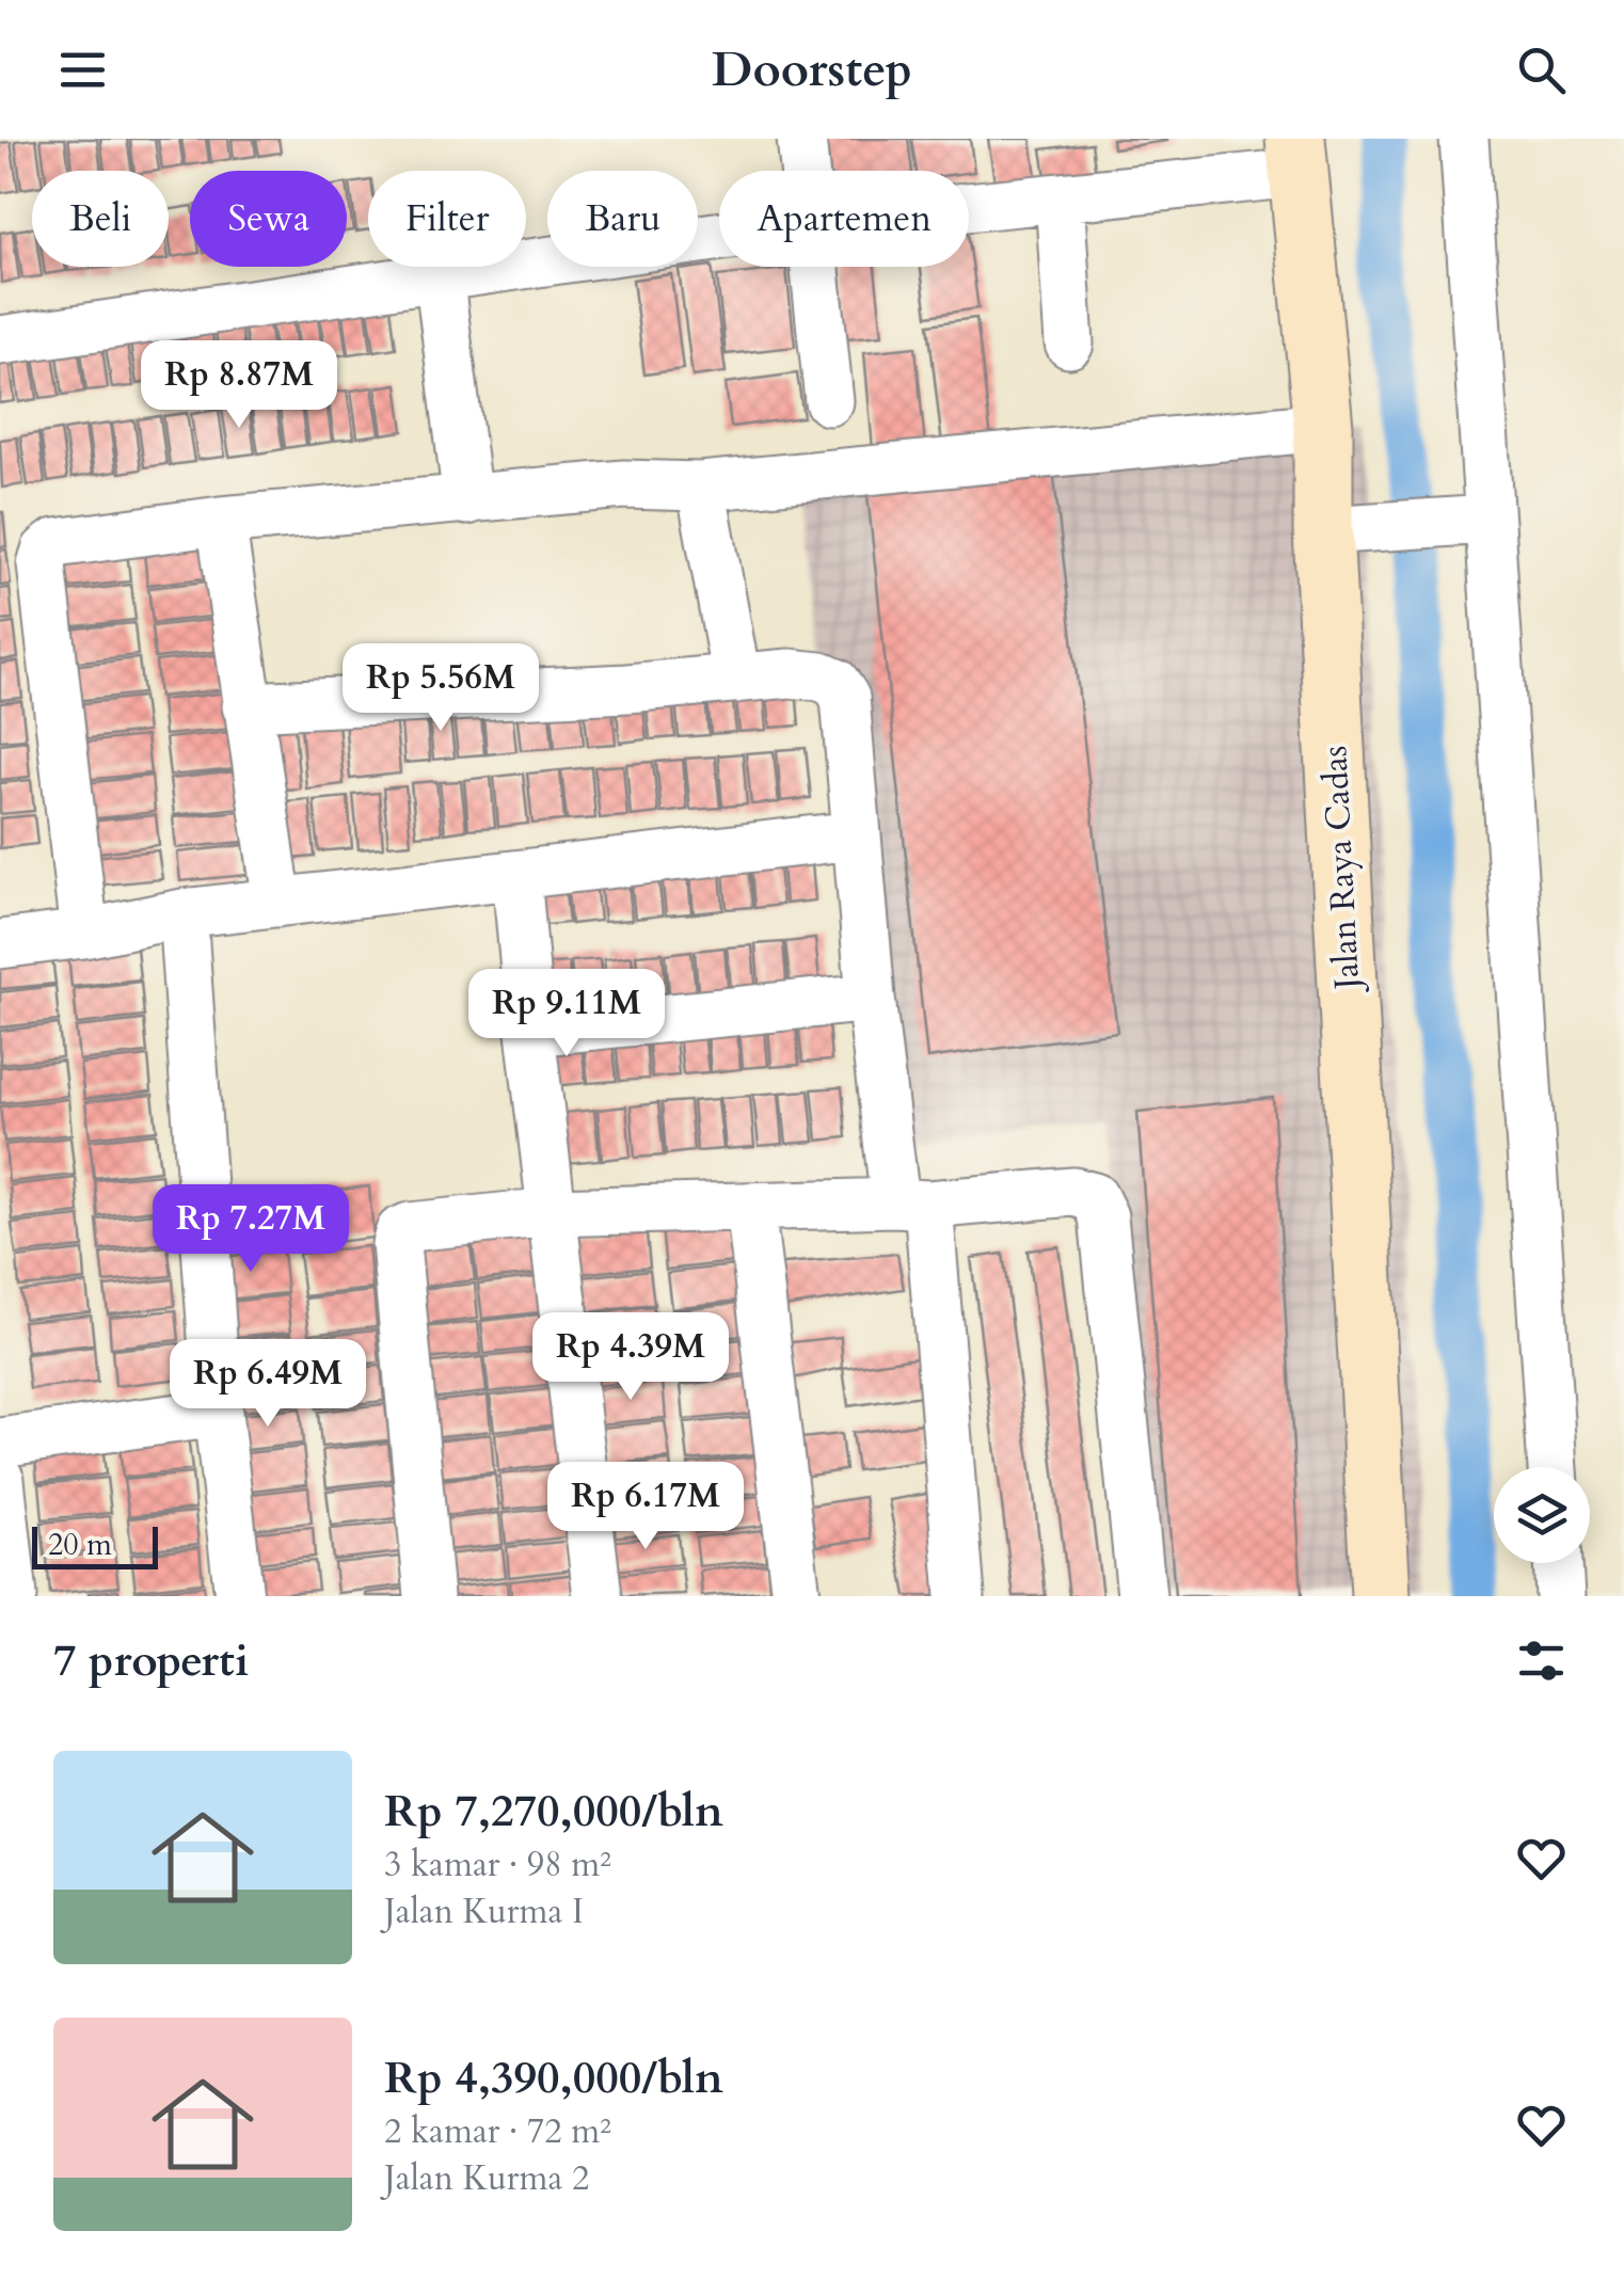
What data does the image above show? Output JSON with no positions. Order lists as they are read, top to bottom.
{
  "streets": {
    "street": ["Jalan Raya Cadas"]
  },
  "scale_bar": "20 m",
  "page": {
    "header": "Doorstep",
    "chip": [
      "Beli",
      "Sewa",
      "Filter",
      "Baru",
      "Apartemen"
    ],
    "price": [
      "Rp 8.87M",
      "Rp 5.56M",
      "Rp 9.11M",
      "Rp 7.27M",
      "Rp 4.39M",
      "Rp 6.49M",
      "Rp 6.17M"
    ],
    "scale": "20 m",
    "heading": "7 properti",
    "list": [
      {
        "name": "Rp 7,270,000/bln",
        "note": "3 kamar · 98 m² · Jalan Kurma I"
      },
      {
        "name": "Rp 4,390,000/bln",
        "note": "2 kamar · 72 m² · Jalan Kurma 2"
      }
    ]
  }
}
